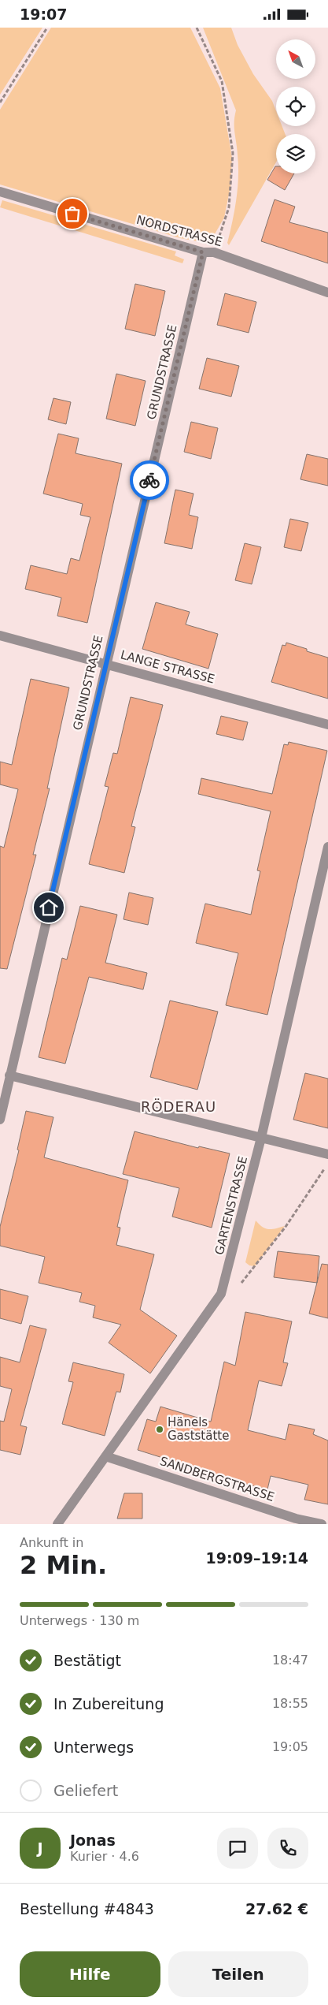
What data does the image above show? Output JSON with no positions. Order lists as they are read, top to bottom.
{
  "streets": {
    "street": [
      "NORDSTRASSE",
      "GRUNDSTRASSE",
      "LANGE STRASSE",
      "GARTENSTRASSE",
      "SANDBERGSTRASSE"
    ]
  },
  "crossings": [
    ["NORDSTRASSE", "GRUNDSTRASSE"],
    ["GRUNDSTRASSE", "LANGE STRASSE"],
    ["GARTENSTRASSE", "SANDBERGSTRASSE"]
  ],
  "districts": ["RÖDERAU"],
  "places": ["Hänels Gaststätte"],
  "north": "top left",
  "page": {
    "status": "19:07",
    "heading": ["2 Min.", "Ankunft in", "19:09–19:14"],
    "panel": [
      "Jonas",
      "Kurier · 4.6",
      "Bestellung #4843",
      "27.62 €"
    ],
    "bar": "Unterwegs · 130 m",
    "list": [
      ["Bestätigt", "18:47"],
      ["In Zubereitung", "18:55"],
      ["Unterwegs", "19:05"],
      "Geliefert"
    ],
    "round": "J",
    "buttons": ["Hilfe", "Teilen"]
  }
}
